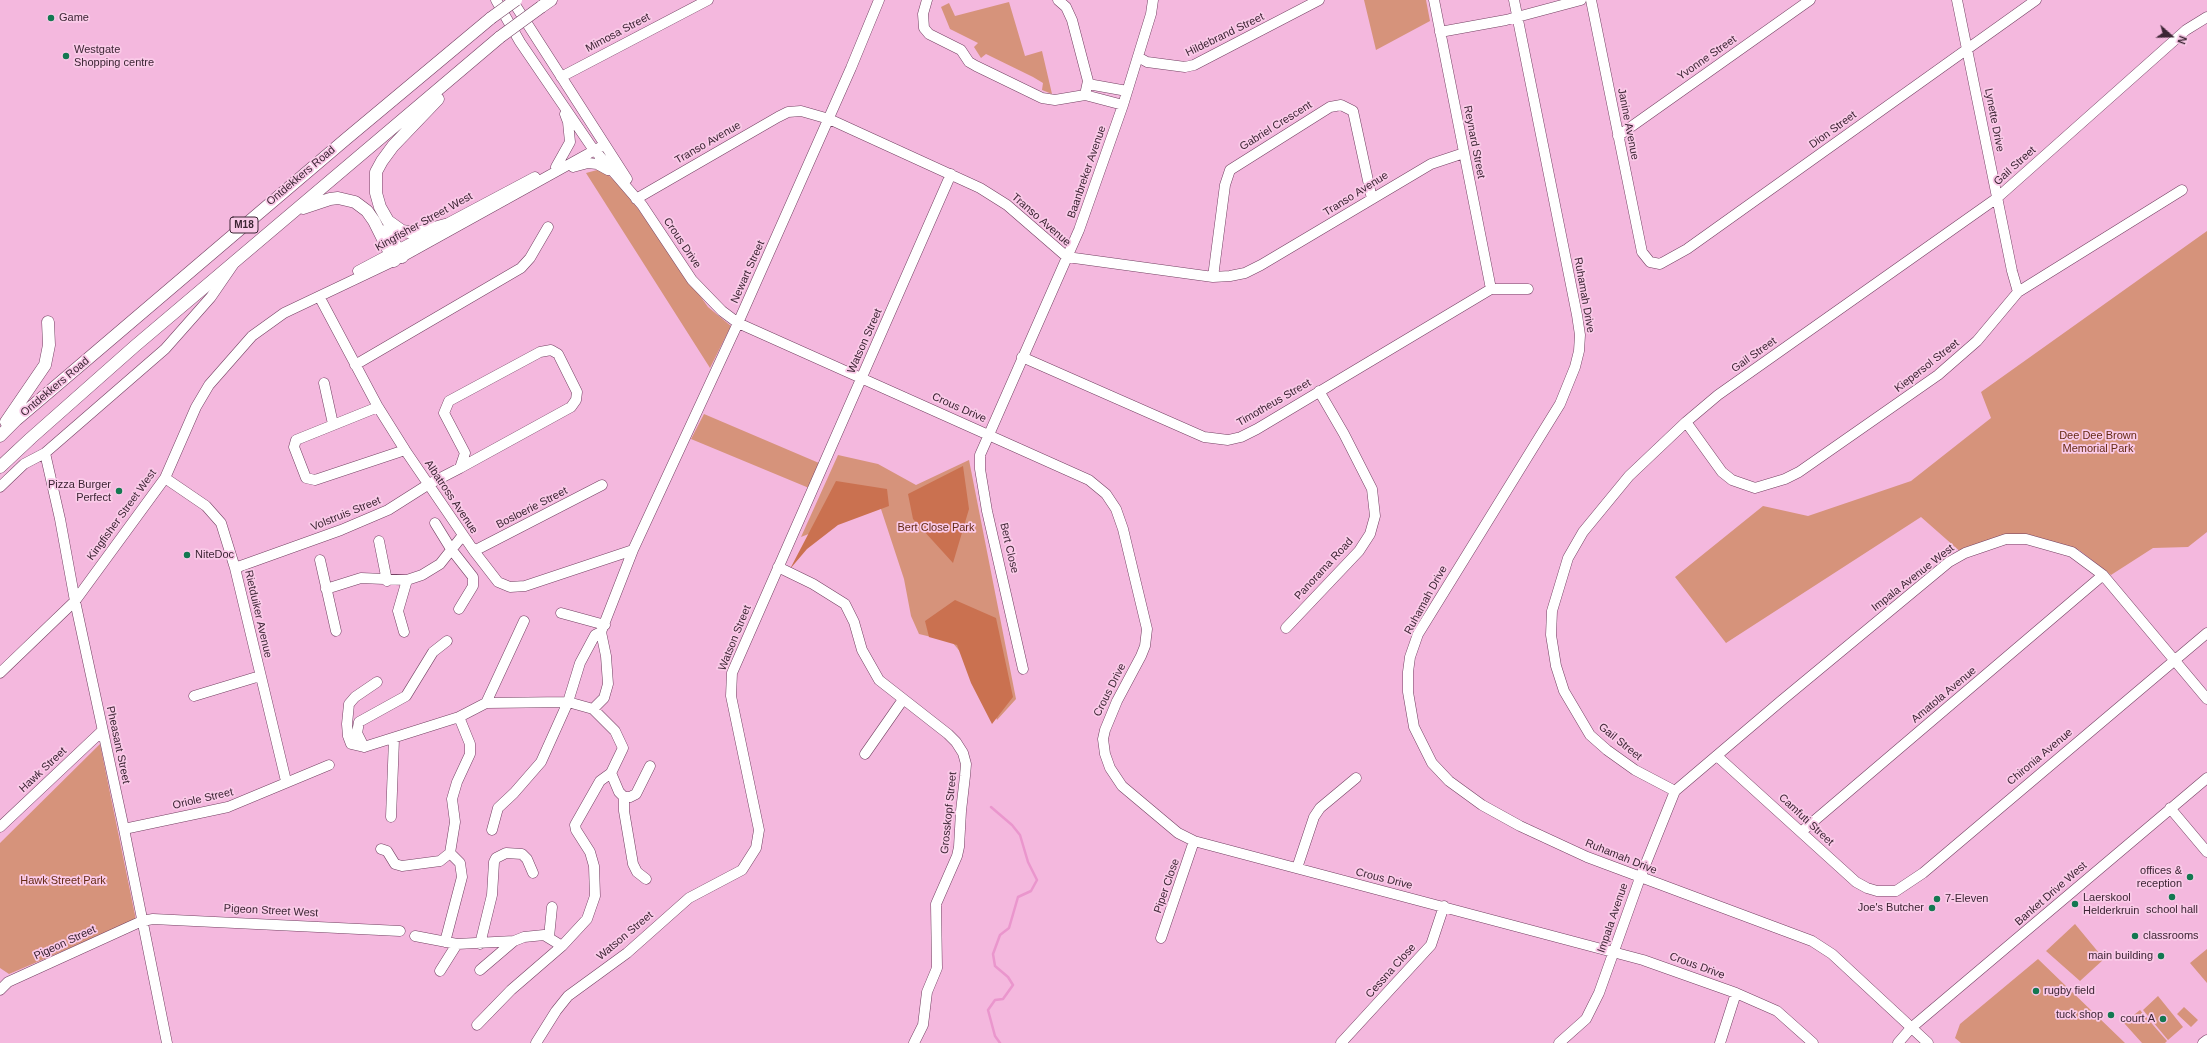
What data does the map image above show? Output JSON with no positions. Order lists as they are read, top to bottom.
{
  "streets": {
    "main road": ["Ontdekkers Road", "M18"],
    "street": [
      "Mimosa Street",
      "Hildebrand Street",
      "Yvonne Street",
      "Lynette Drive",
      "Janine Avenue",
      "Gabriel Crescent",
      "Dion Street",
      "Reynard Street",
      "Transo Avenue",
      "Gail Street",
      "Baanbreker Avenue",
      "Kingfisher Street West",
      "Crous Drive",
      "Newart Street",
      "Ruhamah Drive",
      "Watson Street",
      "Kiepersol Street",
      "Timotheus Street",
      "Albatross Avenue",
      "Bosloerie Street",
      "Volstruis Street",
      "Bert Close",
      "Panorama Road",
      "Impala Avenue West",
      "Rietduiker Avenue",
      "Amatola Avenue",
      "Pheasant Street",
      "Chironia Avenue",
      "Hawk Street",
      "Oriole Street",
      "Grosskopf Street",
      "Camfuti Street",
      "Piper Close",
      "Banket Drive West",
      "Pigeon Street West",
      "Impala Avenue",
      "Pigeon Street",
      "Cessna Close"
    ]
  },
  "crossings": [
    ["Mimosa Street", "Crous Drive"],
    ["Hildebrand Street", "Baanbreker Avenue"],
    ["Yvonne Street", "Janine Avenue"],
    ["Lynette Drive", "Dion Street"],
    ["Lynette Drive", "Gail Street"],
    ["Lynette Drive", "Kiepersol Street"],
    ["Janine Avenue", "Dion Street"],
    ["Gabriel Crescent", "Transo Avenue"],
    ["Reynard Street", "Transo Avenue"],
    ["Reynard Street", "Timotheus Street"],
    ["Transo Avenue", "Baanbreker Avenue"],
    ["Transo Avenue", "Crous Drive"],
    ["Transo Avenue", "Newart Street"],
    ["Transo Avenue", "Watson Street"],
    ["Gail Street", "Kiepersol Street"],
    ["Gail Street", "Impala Avenue West"],
    ["Gail Street", "Impala Avenue"],
    ["Baanbreker Avenue", "Crous Drive"],
    ["Baanbreker Avenue", "Timotheus Street"],
    ["Baanbreker Avenue", "Bert Close"],
    ["Ontdekkers Road", "Pheasant Street"],
    ["Kingfisher Street West", "Crous Drive"],
    ["Kingfisher Street West", "Albatross Avenue"],
    ["Kingfisher Street West", "Rietduiker Avenue"],
    ["Kingfisher Street West", "Pheasant Street"],
    ["Crous Drive", "Newart Street"],
    ["Crous Drive", "Watson Street"],
    ["Crous Drive", "Bert Close"],
    ["Crous Drive", "Piper Close"],
    ["Crous Drive", "Impala Avenue"],
    ["Crous Drive", "Cessna Close"],
    ["Newart Street", "Albatross Avenue"],
    ["Ruhamah Drive", "Banket Drive West"],
    ["Ruhamah Drive", "Impala Avenue"],
    ["Watson Street", "Grosskopf Street"],
    ["Timotheus Street", "Panorama Road"],
    ["Albatross Avenue", "Bosloerie Street"],
    ["Albatross Avenue", "Volstruis Street"],
    ["Volstruis Street", "Rietduiker Avenue"],
    ["Impala Avenue West", "Amatola Avenue"],
    ["Impala Avenue West", "Chironia Avenue"],
    ["Impala Avenue West", "Camfuti Street"],
    ["Impala Avenue West", "Impala Avenue"],
    ["Rietduiker Avenue", "Oriole Street"],
    ["Amatola Avenue", "Camfuti Street"],
    ["Pheasant Street", "Hawk Street"],
    ["Pheasant Street", "Oriole Street"],
    ["Pheasant Street", "Pigeon Street West"],
    ["Pheasant Street", "Pigeon Street"],
    ["Chironia Avenue", "Camfuti Street"],
    ["Pigeon Street West", "Pigeon Street"]
  ],
  "parks": ["Dee Dee Brown Memorial Park", "Bert Close Park", "Hawk Street Park"],
  "places": [
    "Game",
    "Westgate Shopping centre",
    "Pizza Burger Perfect",
    "NiteDoc",
    "offices & reception",
    "school hall",
    "7-Eleven",
    "Laerskool Helderkruin",
    "Joe's Butcher",
    "classrooms",
    "main building",
    "rugby field",
    "tuck shop",
    "court A"
  ],
  "north": "right"
}
